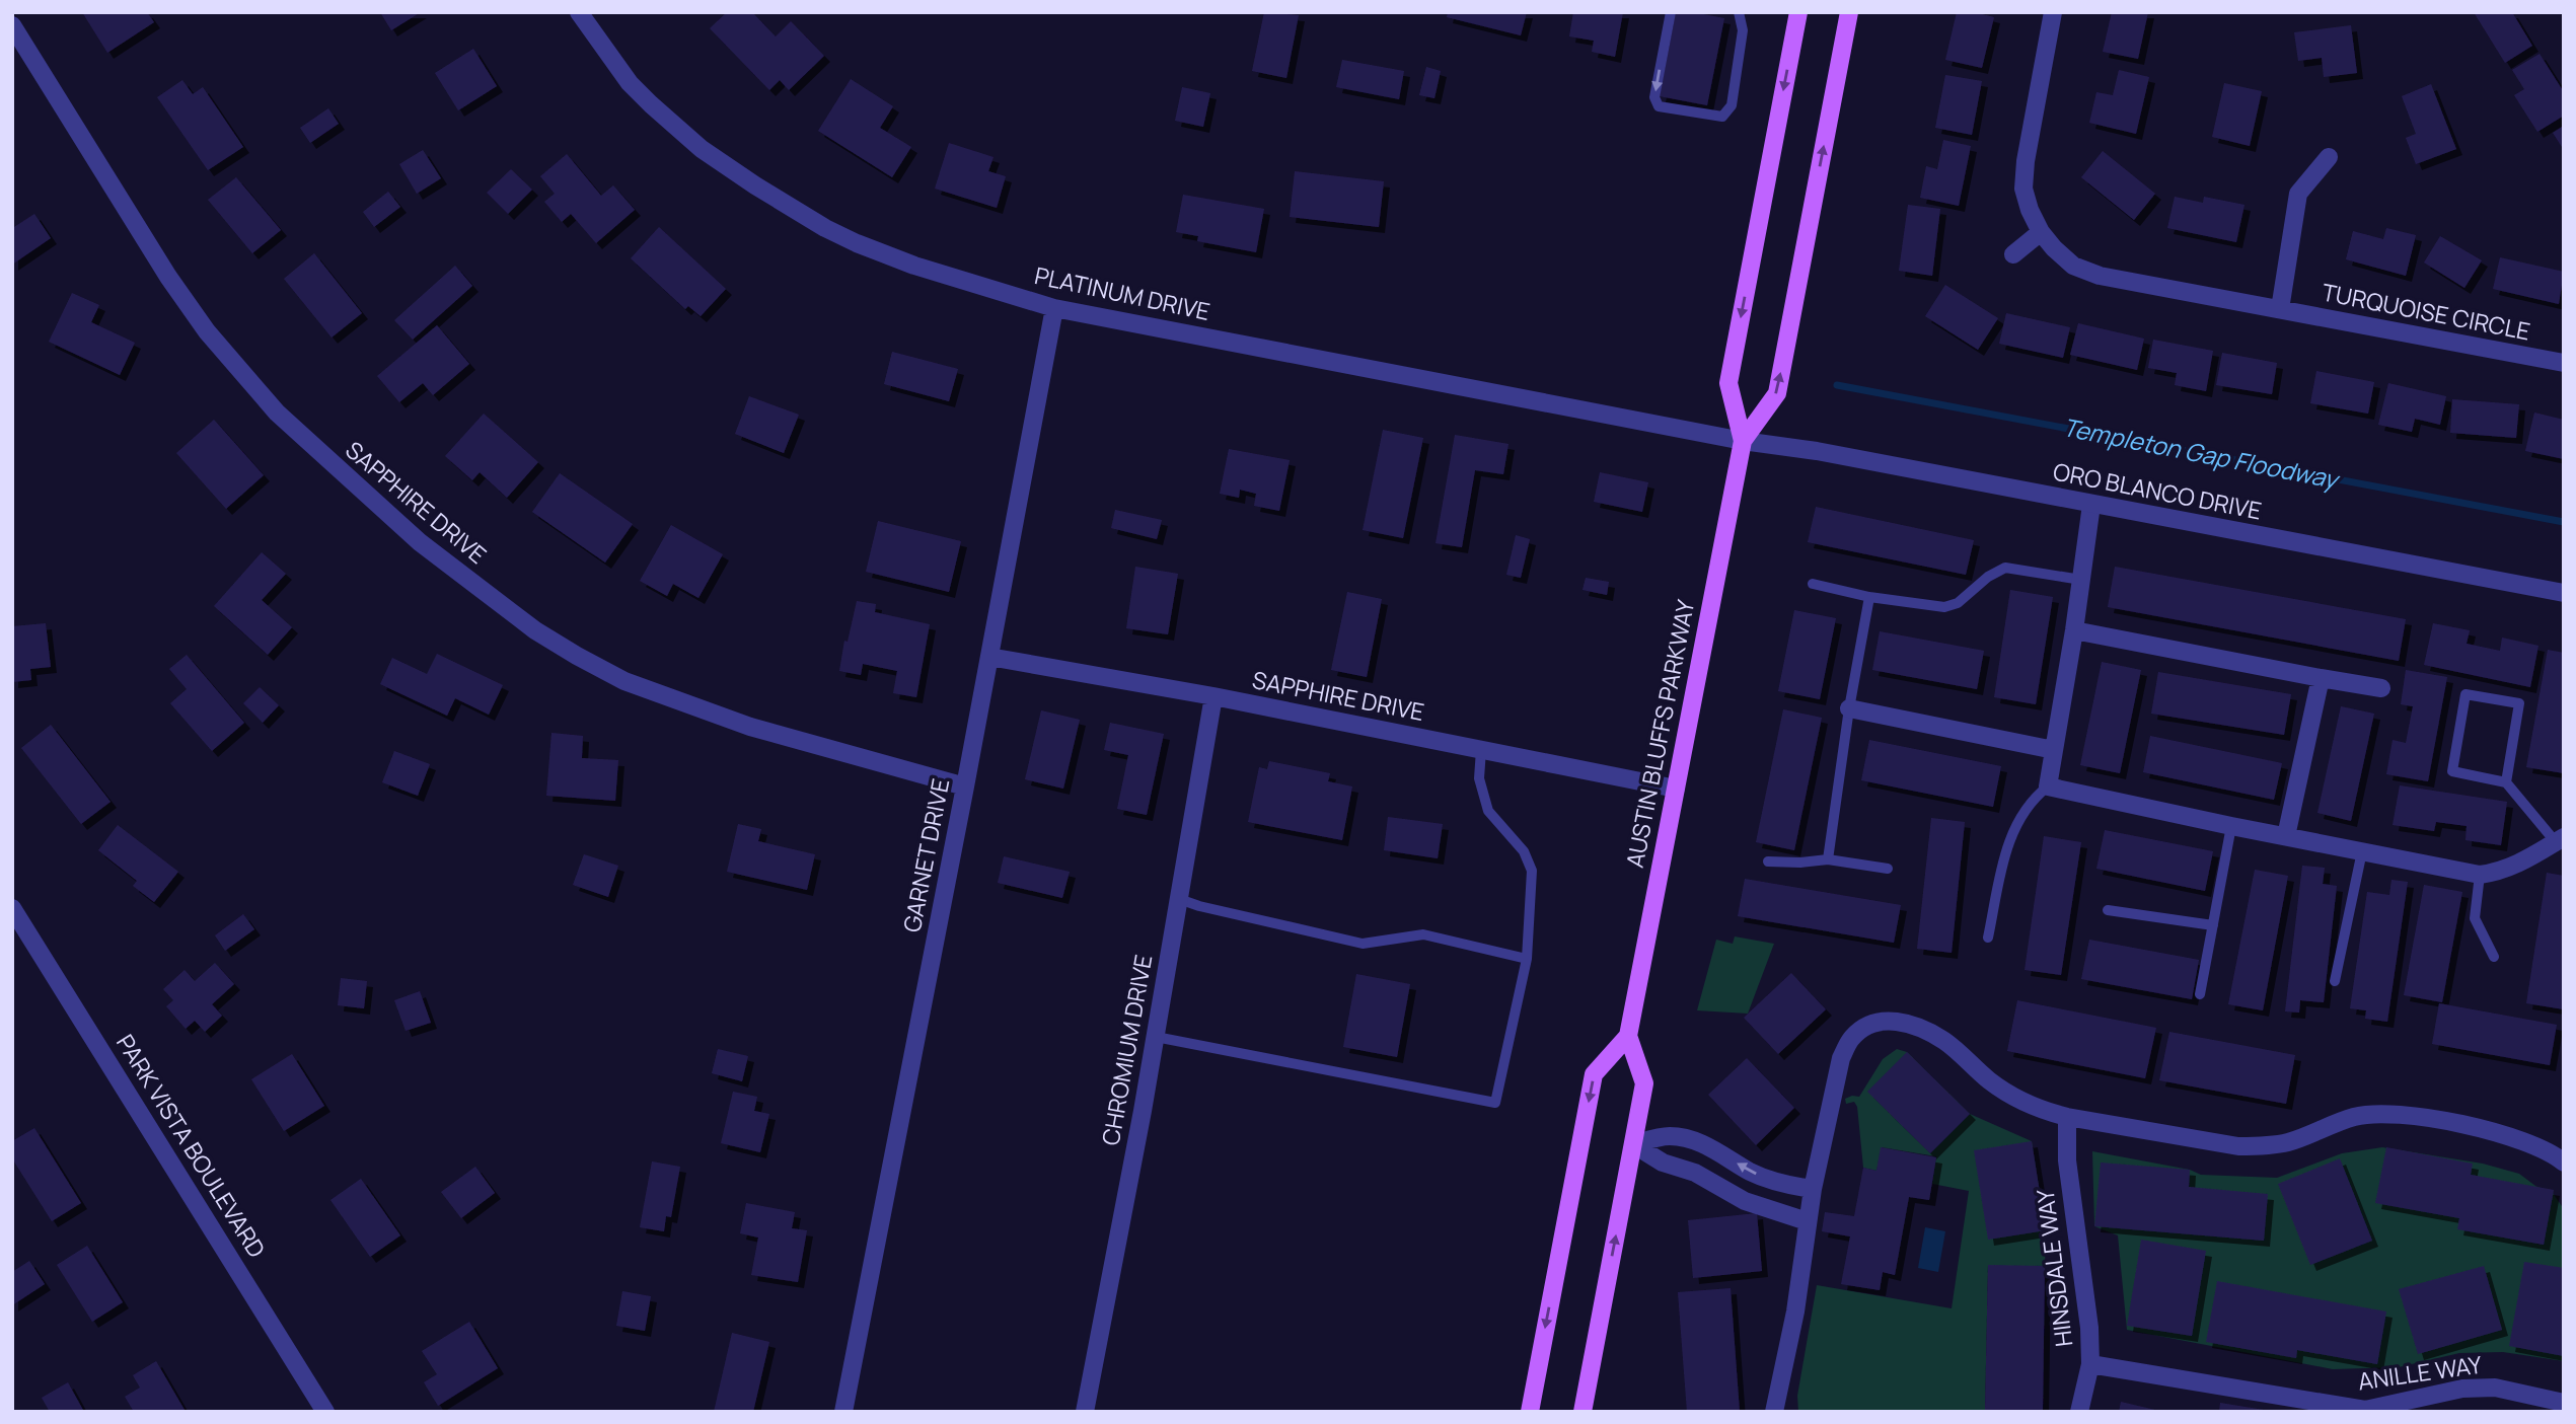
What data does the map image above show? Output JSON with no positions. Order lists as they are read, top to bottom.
{
  "streets": {
    "main road": ["AUSTIN BLUFFS PARKWAY"],
    "street": [
      "PLATINUM DRIVE",
      "TURQUOISE CIRCLE",
      "ORO BLANCO DRIVE",
      "SAPPHIRE DRIVE",
      "GARNET DRIVE",
      "CHROMIUM DRIVE",
      "PARK VISTA BOULEVARD",
      "HINSDALE WAY",
      "ANILLE WAY"
    ]
  },
  "crossings": [
    ["PLATINUM DRIVE", "ORO BLANCO DRIVE"],
    ["PLATINUM DRIVE", "AUSTIN BLUFFS PARKWAY"],
    ["PLATINUM DRIVE", "GARNET DRIVE"],
    ["ORO BLANCO DRIVE", "AUSTIN BLUFFS PARKWAY"],
    ["SAPPHIRE DRIVE", "AUSTIN BLUFFS PARKWAY"],
    ["SAPPHIRE DRIVE", "GARNET DRIVE"],
    ["SAPPHIRE DRIVE", "CHROMIUM DRIVE"],
    ["HINSDALE WAY", "ANILLE WAY"]
  ],
  "water": ["Templeton Gap Floodway"]
}
